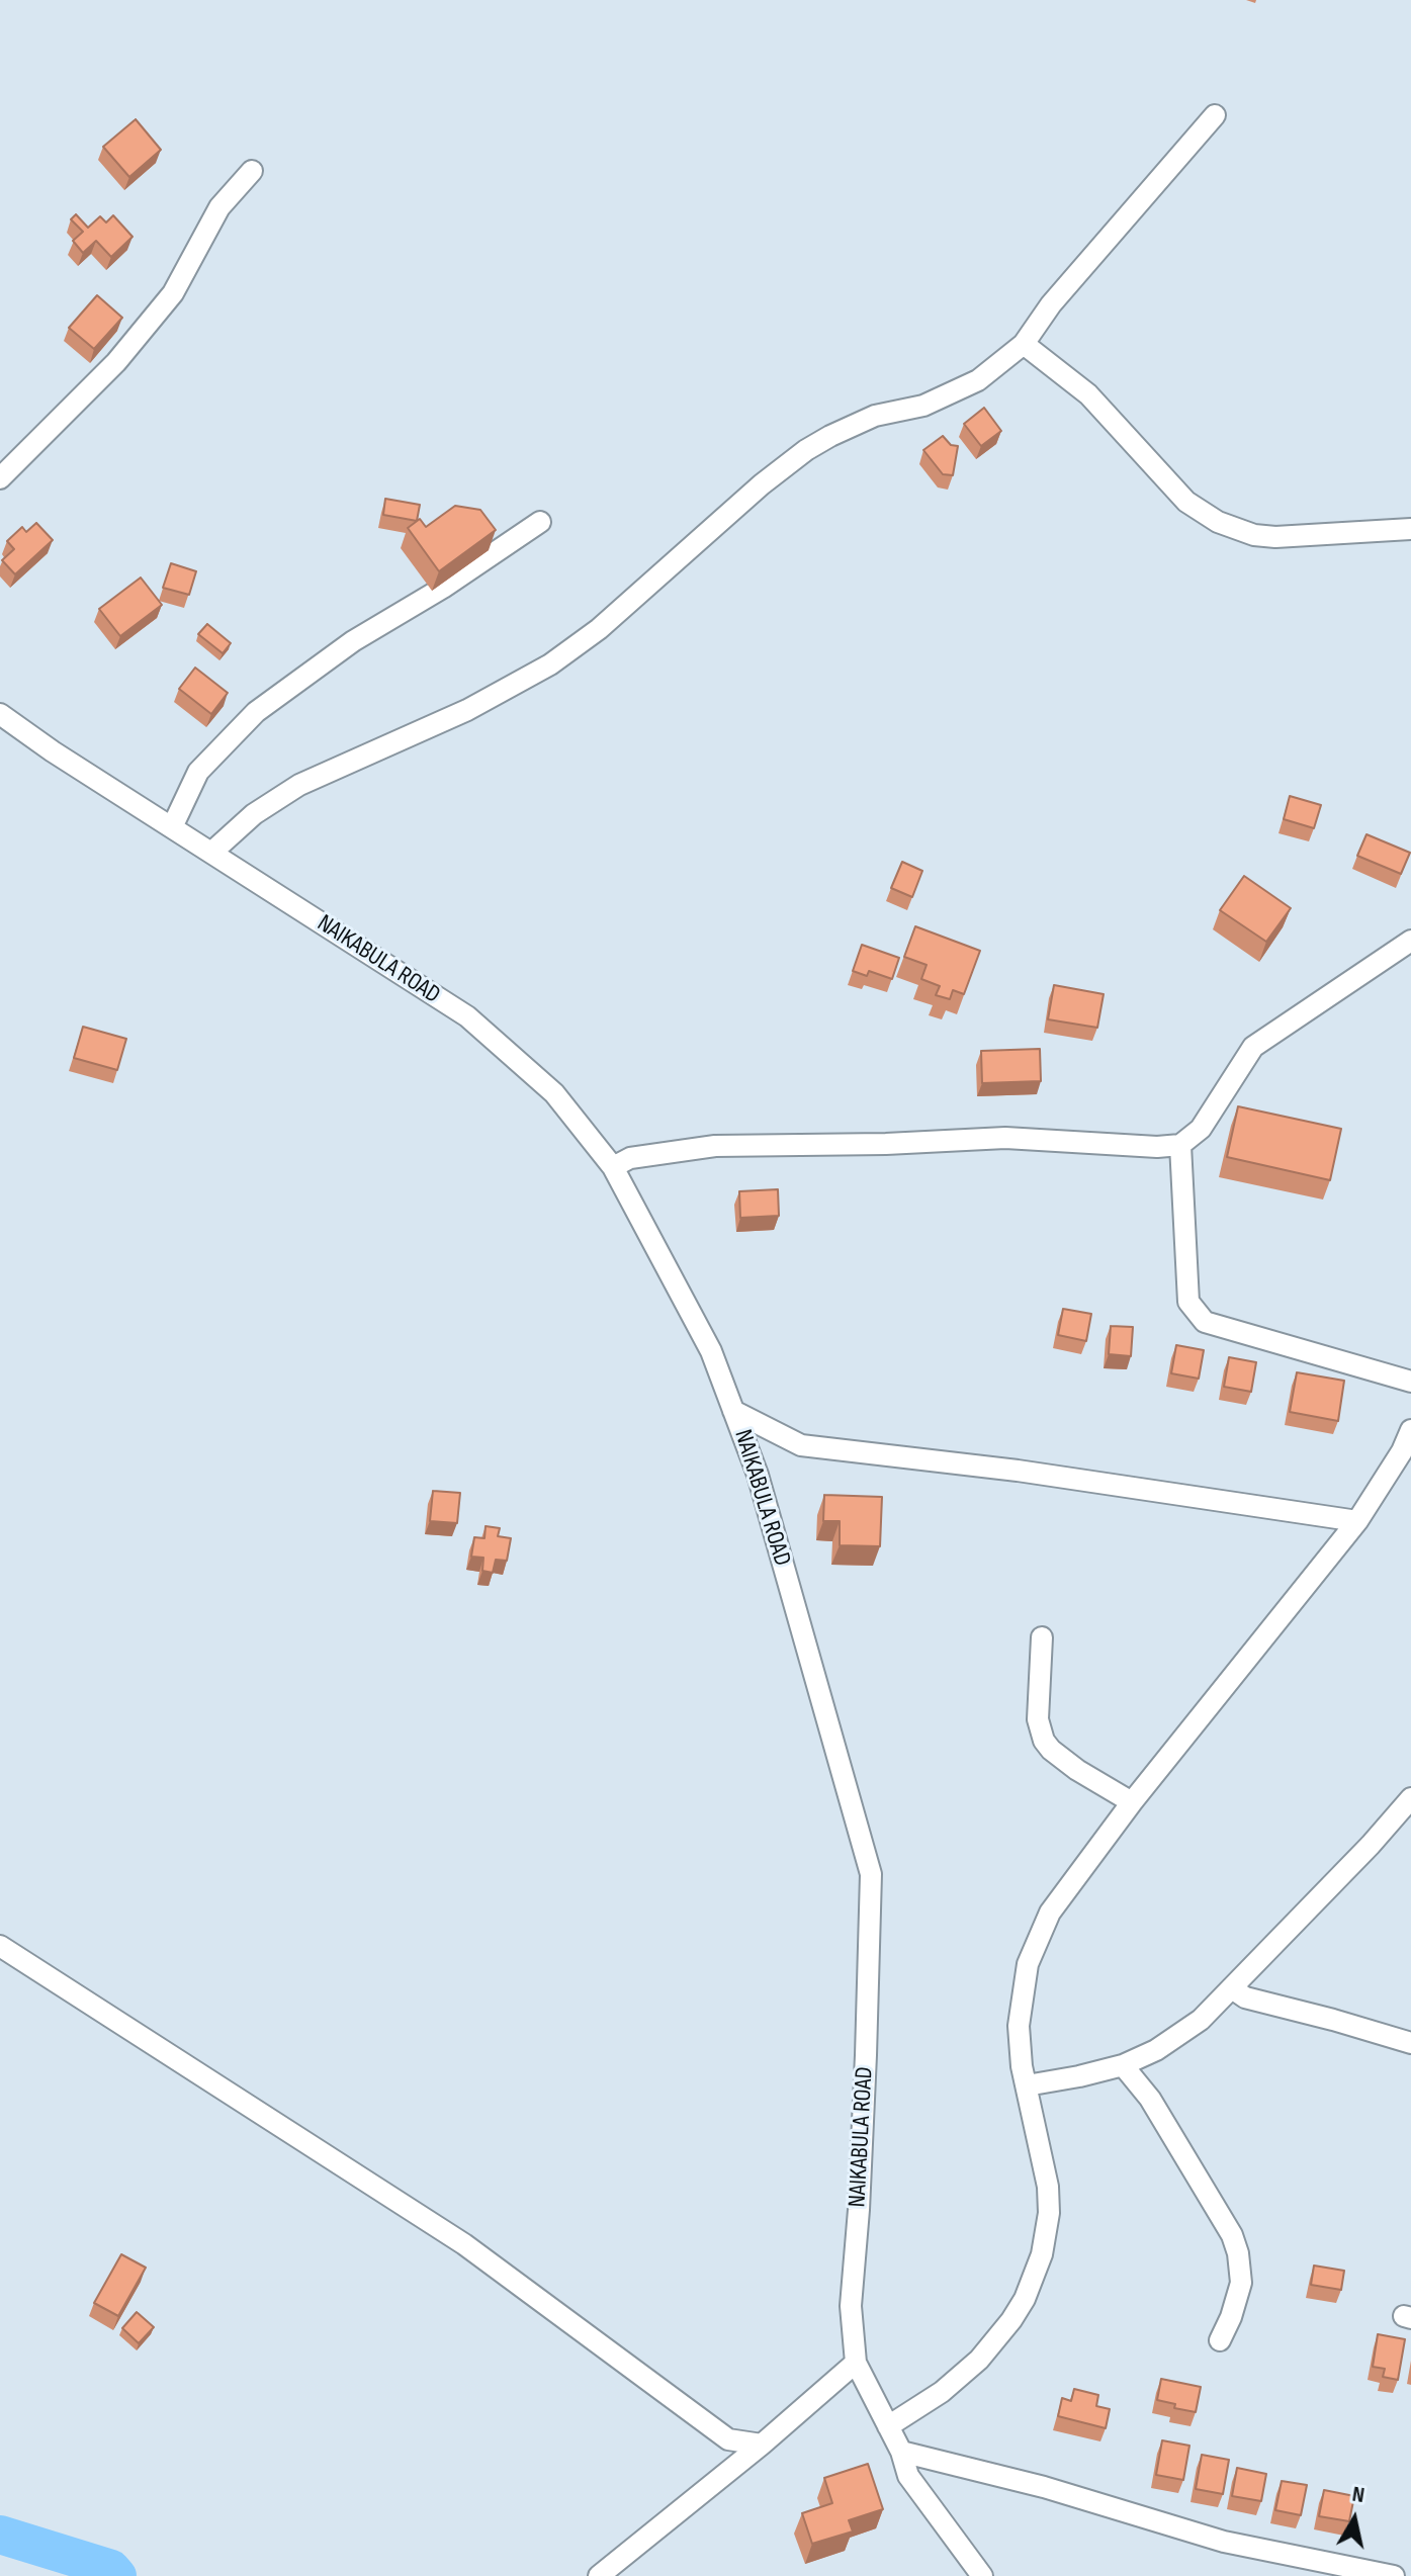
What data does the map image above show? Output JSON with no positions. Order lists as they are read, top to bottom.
{
  "streets": {
    "street": ["NAIKABULA ROAD"]
  },
  "north": "top"
}
